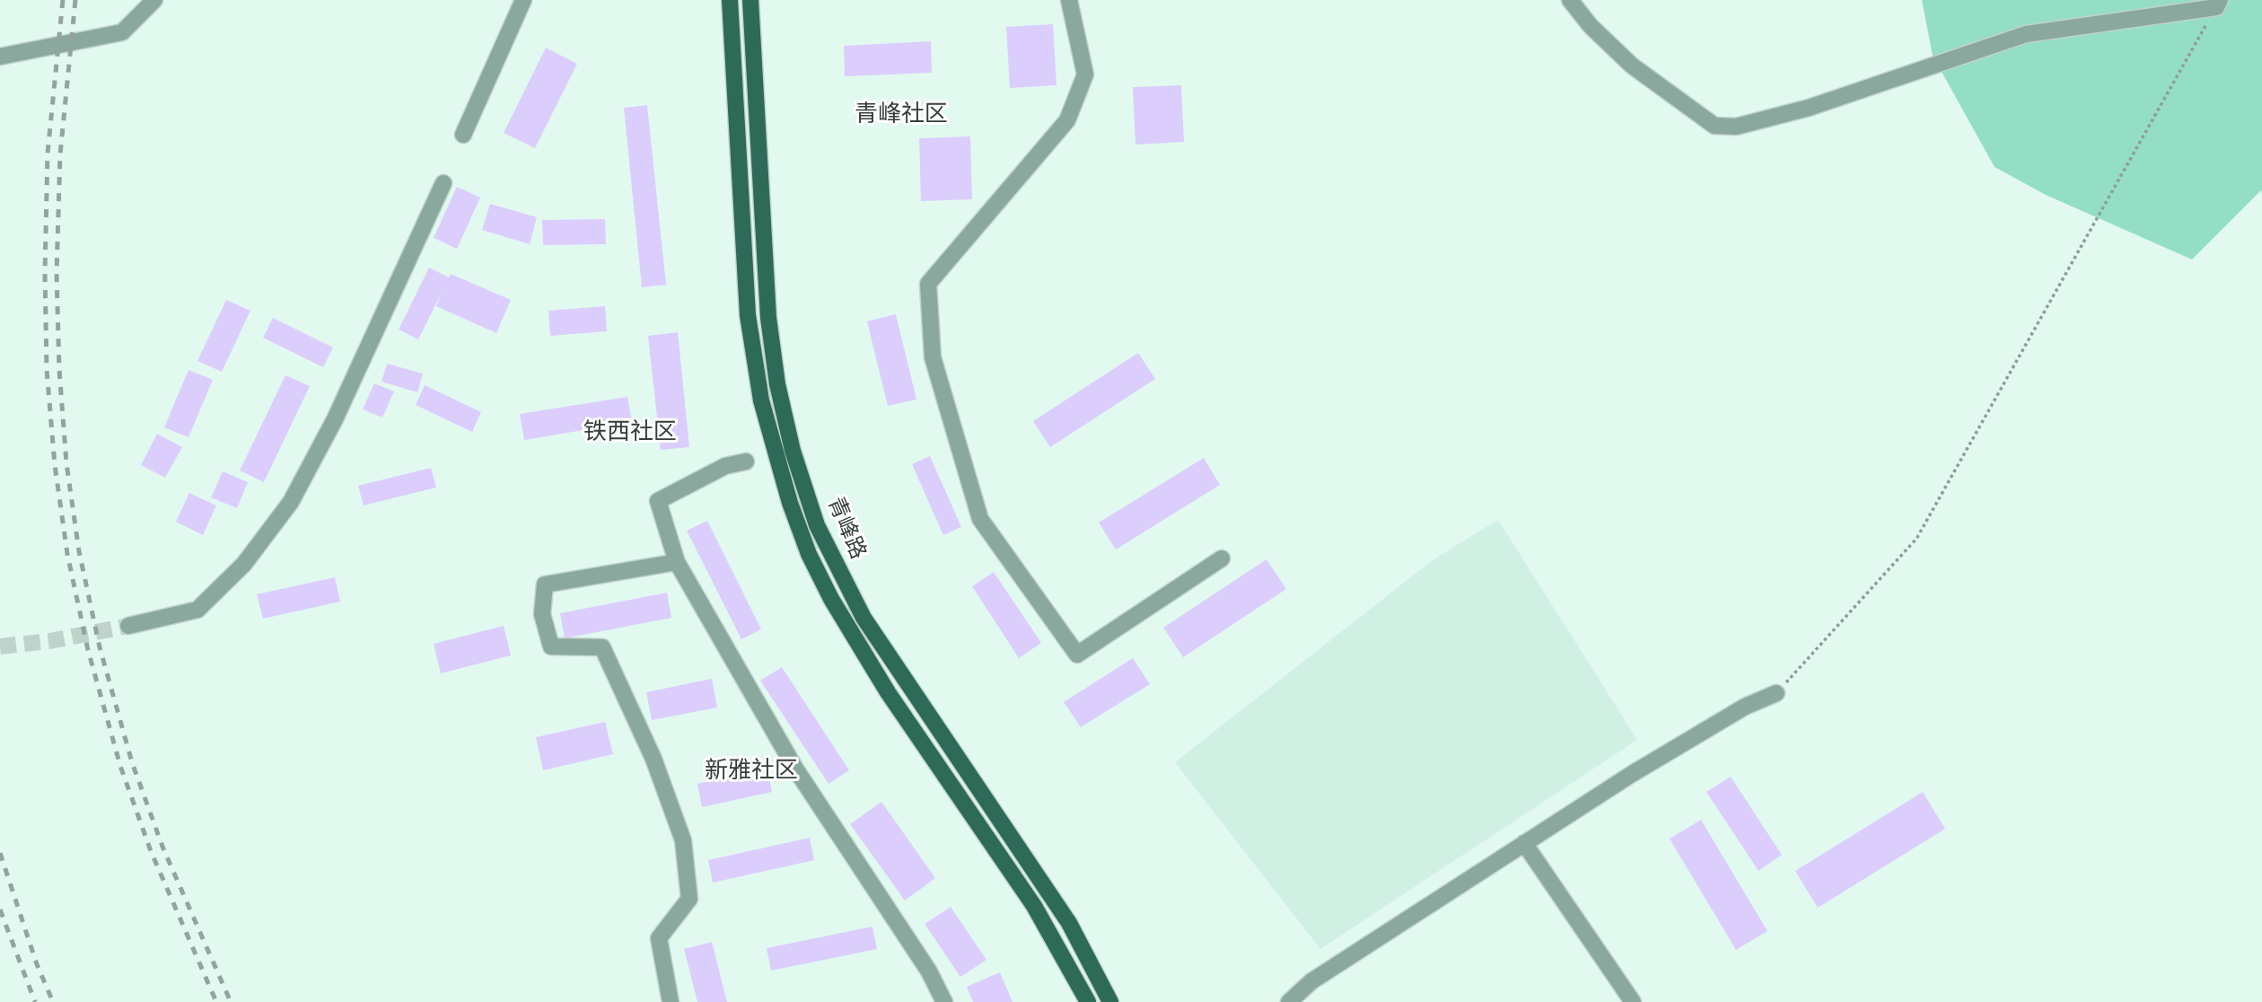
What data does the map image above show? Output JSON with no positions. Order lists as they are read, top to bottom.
{
  "streets": {
    "main road": ["青峰路"]
  },
  "districts": ["青峰社区", "铁西社区", "新雅社区"]
}
